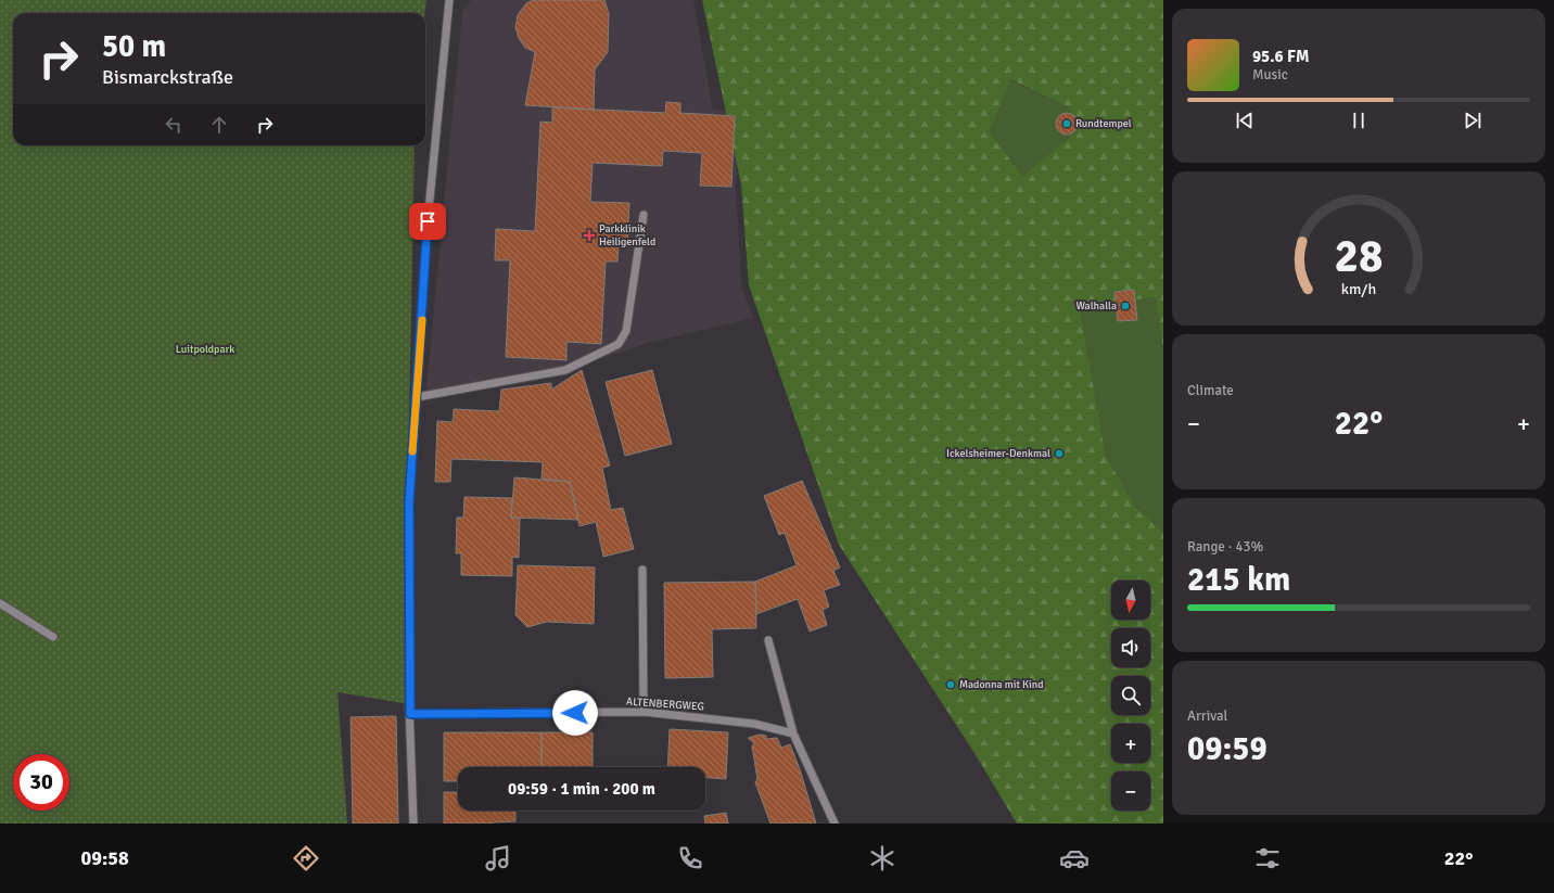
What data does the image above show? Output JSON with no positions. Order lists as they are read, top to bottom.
{
  "streets": {
    "street": ["ALTENBERGWEG"]
  },
  "parks": ["Luitpoldpark"],
  "places": {
    "other": [
      "Rundtempel",
      "Walhalla",
      "Ickelsheimer-Denkmal",
      "Madonna mit Kind"
    ],
    "health": ["Parkklinik Heiligenfeld"]
  },
  "north": "bottom",
  "page": {
    "turn": ["50 m", "Bismarckstraße"],
    "song": ["95.6 FM", "Music"],
    "tile": [
      "Climate",
      ["Range · 43%", "215 km"],
      ["Arrival", "09:59"]
    ],
    "heat": ["−", "22°", "+"],
    "map_buttons": ["+", "−"],
    "limit": "30",
    "trip": "09:59 · 1 min · 200 m",
    "tabs": ["09:58", "22°"],
    "gauge": ["28", "km/h"]
  }
}
